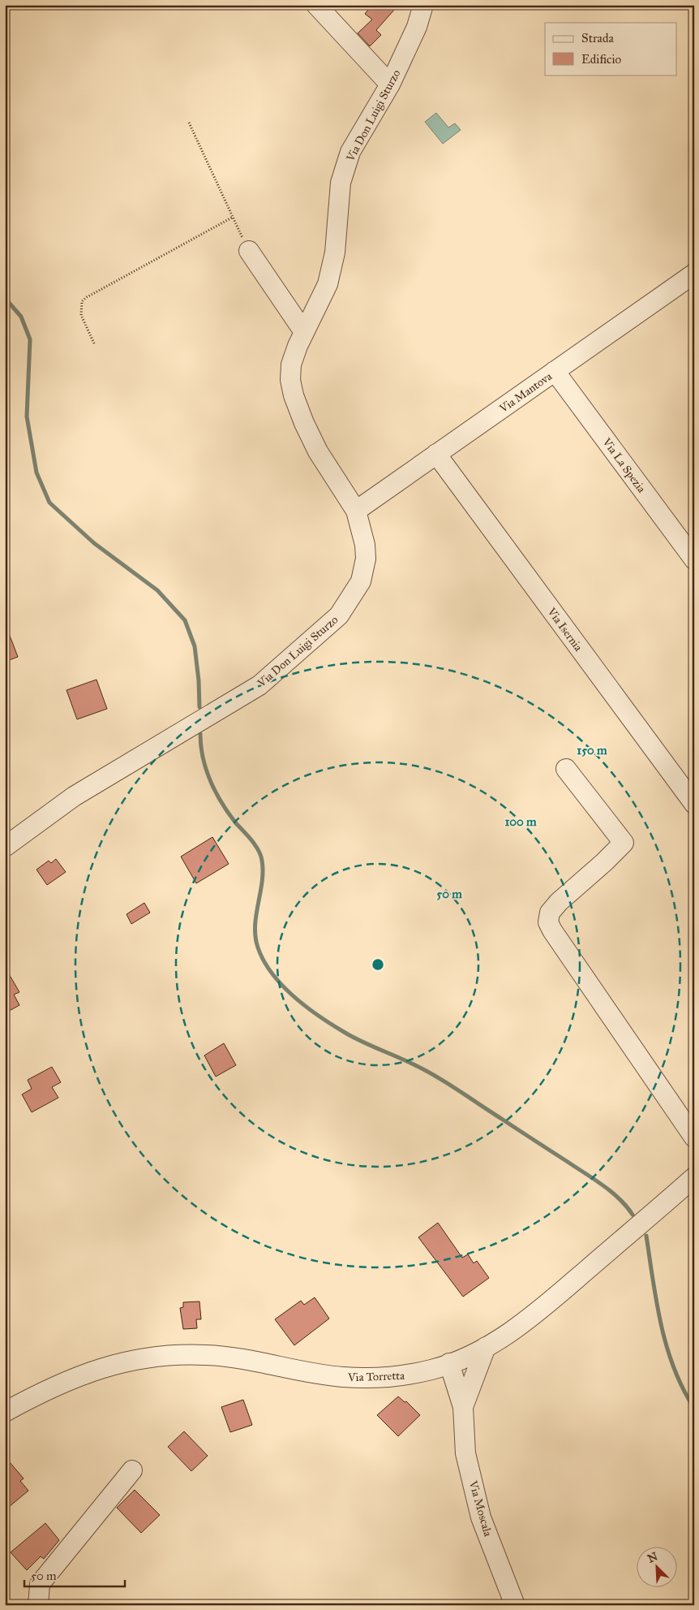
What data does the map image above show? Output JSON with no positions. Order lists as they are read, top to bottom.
{
  "streets": {
    "street": [
      "Via Don Luigi Sturzo",
      "Via Mantova",
      "Via La Spezia",
      "Via Isernia",
      "Via Torretta",
      "Via Moscala"
    ]
  },
  "crossings": [
    ["Via Don Luigi Sturzo", "Via Mantova"],
    ["Via Mantova", "Via La Spezia"],
    ["Via Mantova", "Via Isernia"]
  ],
  "legend": ["Strada", "Edificio"],
  "scale_bar": "50 m",
  "north": "top left",
  "rings": ["150 m", "100 m", "50 m"]
}
